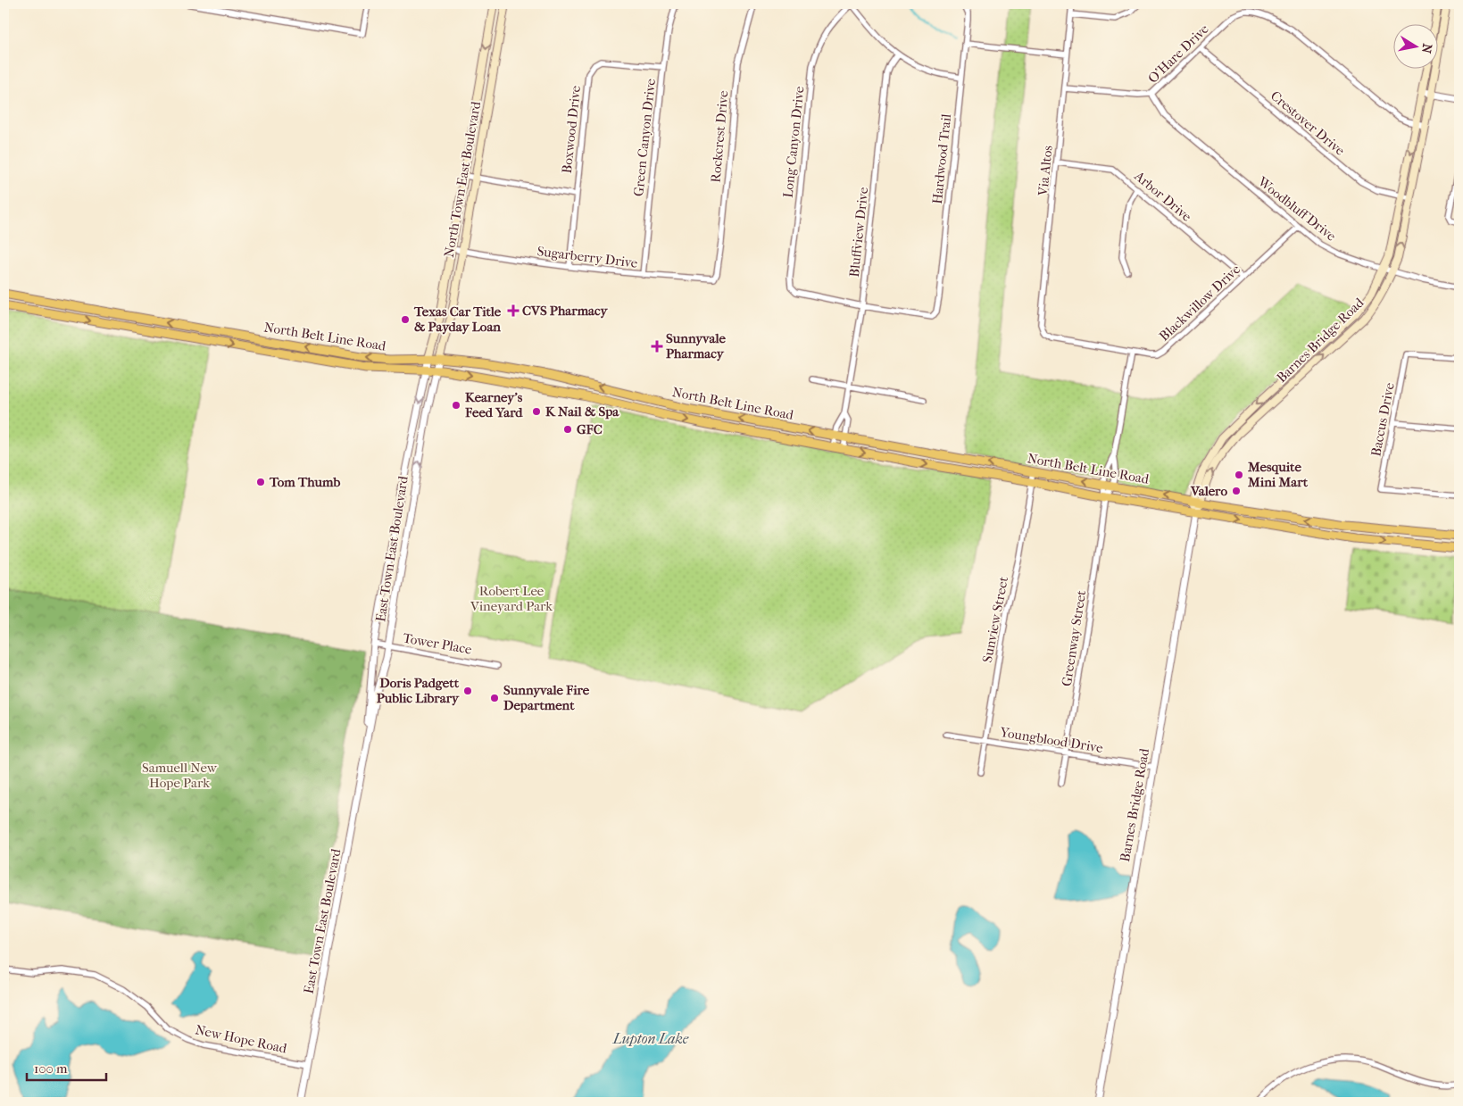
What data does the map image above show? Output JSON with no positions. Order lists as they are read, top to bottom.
{
  "streets": {
    "main road": ["North Town East Boulevard", "North Belt Line Road", "Barnes Bridge Road"],
    "street": [
      "O'Hare Drive",
      "Crestover Drive",
      "Boxwood Drive",
      "Rockcrest Drive",
      "Green Canyon Drive",
      "Long Canyon Drive",
      "Hardwood Trail",
      "Via Altos",
      "Arbor Drive",
      "Woodbluff Drive",
      "Bluffview Drive",
      "Sugarberry Drive",
      "Blackwillow Drive",
      "Baccus Drive",
      "East Town East Boulevard",
      "Sunview Street",
      "Greenway Street",
      "Tower Place",
      "Youngblood Drive",
      "New Hope Road"
    ]
  },
  "crossings": [
    ["O'Hare Drive", "Crestover Drive"],
    ["O'Hare Drive", "Via Altos"],
    ["O'Hare Drive", "Woodbluff Drive"],
    ["O'Hare Drive", "Barnes Bridge Road"],
    ["Crestover Drive", "Barnes Bridge Road"],
    ["Boxwood Drive", "Green Canyon Drive"],
    ["Boxwood Drive", "Sugarberry Drive"],
    ["Rockcrest Drive", "Sugarberry Drive"],
    ["Green Canyon Drive", "Sugarberry Drive"],
    ["Long Canyon Drive", "Hardwood Trail"],
    ["Long Canyon Drive", "Bluffview Drive"],
    ["Hardwood Trail", "Bluffview Drive"],
    ["Via Altos", "Arbor Drive"],
    ["Via Altos", "Blackwillow Drive"],
    ["North Town East Boulevard", "Sugarberry Drive"],
    ["North Town East Boulevard", "North Belt Line Road"],
    ["North Town East Boulevard", "East Town East Boulevard"],
    ["Arbor Drive", "Blackwillow Drive"],
    ["Woodbluff Drive", "Blackwillow Drive"],
    ["Woodbluff Drive", "Barnes Bridge Road"],
    ["Bluffview Drive", "North Belt Line Road"],
    ["North Belt Line Road", "Barnes Bridge Road"],
    ["North Belt Line Road", "East Town East Boulevard"],
    ["North Belt Line Road", "Sunview Street"],
    ["North Belt Line Road", "Greenway Street"],
    ["Barnes Bridge Road", "Youngblood Drive"],
    ["East Town East Boulevard", "Tower Place"],
    ["East Town East Boulevard", "New Hope Road"],
    ["Sunview Street", "Youngblood Drive"],
    ["Greenway Street", "Youngblood Drive"]
  ],
  "water": ["Lupton Lake"],
  "parks": ["Robert Lee Vineyard Park", "Samuell New Hope Park"],
  "places": {
    "health": ["CVS Pharmacy", "Sunnyvale Pharmacy"],
    "other": [
      "Texas Car Title & Payday Loan",
      "Kearney's Feed Yard",
      "K Nail & Spa",
      "GFC",
      "Mesquite Mini Mart",
      "Tom Thumb",
      "Valero",
      "Doris Padgett Public Library",
      "Sunnyvale Fire Department"
    ]
  },
  "scale_bar": "100 m",
  "north": "right"
}
